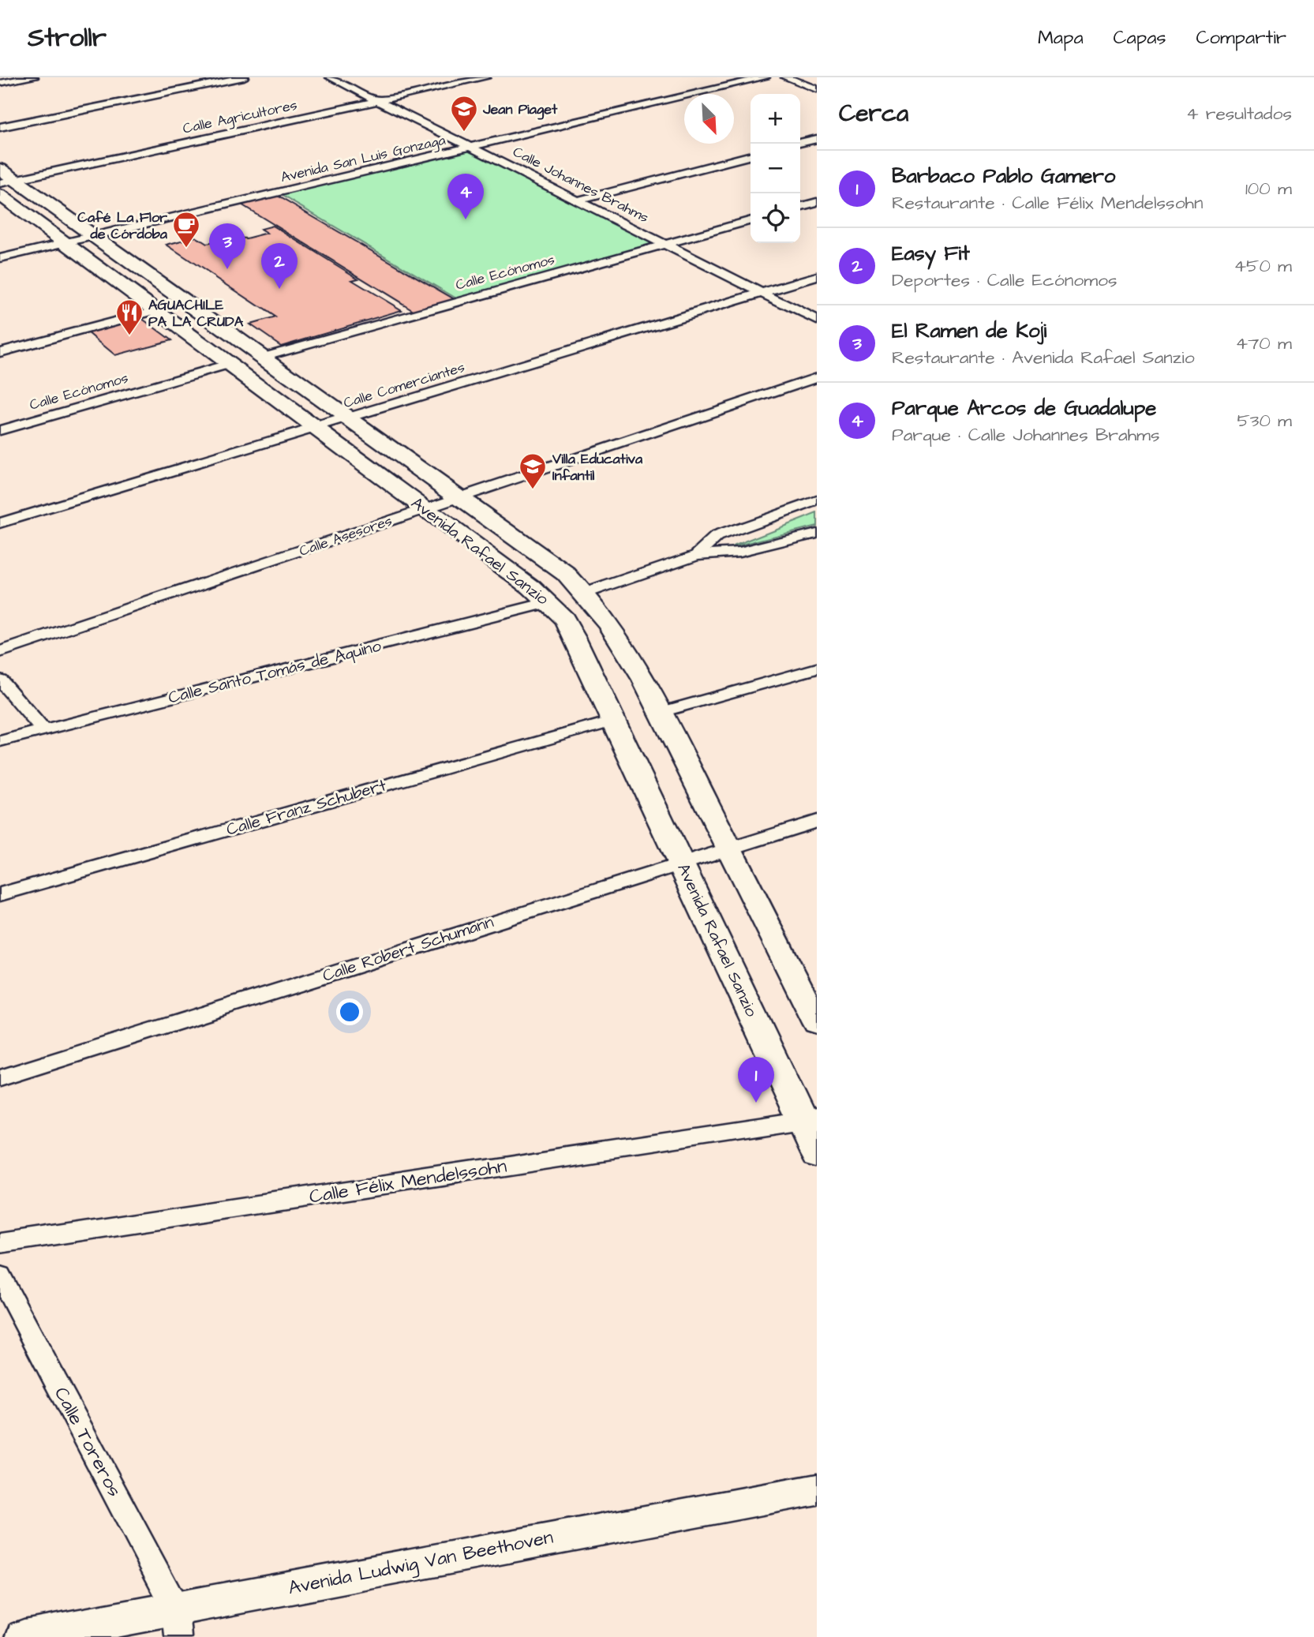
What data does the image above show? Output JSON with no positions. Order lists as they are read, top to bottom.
{
  "streets": {
    "main road": ["Avenida Rafael Sanzio"],
    "street": [
      "Calle Agricultores",
      "Avenida San Luis Gonzaga",
      "Calle Johannes Brahms",
      "Calle Ecónomos",
      "Calle Comerciantes",
      "Calle Asesores",
      "Calle Santo Tomás de Aquino",
      "Calle Franz Schubert",
      "Calle Robert Schumann",
      "Calle Félix Mendelssohn",
      "Calle Toreros",
      "Avenida Ludwig Van Beethoven"
    ]
  },
  "crossings": [
    ["Calle Agricultores", "Calle Johannes Brahms"],
    ["Calle Agricultores", "Avenida Rafael Sanzio"],
    ["Avenida San Luis Gonzaga", "Calle Johannes Brahms"],
    ["Avenida San Luis Gonzaga", "Avenida Rafael Sanzio"],
    ["Calle Johannes Brahms", "Calle Ecónomos"],
    ["Calle Johannes Brahms", "Calle Comerciantes"],
    ["Calle Ecónomos", "Avenida Rafael Sanzio"],
    ["Calle Comerciantes", "Avenida Rafael Sanzio"],
    ["Calle Asesores", "Avenida Rafael Sanzio"],
    ["Avenida Rafael Sanzio", "Calle Santo Tomás de Aquino"],
    ["Avenida Rafael Sanzio", "Calle Franz Schubert"],
    ["Avenida Rafael Sanzio", "Calle Robert Schumann"],
    ["Avenida Rafael Sanzio", "Calle Félix Mendelssohn"],
    ["Calle Toreros", "Avenida Ludwig Van Beethoven"]
  ],
  "places": {
    "school or university": ["Jean Piaget", "Villa Educativa Infantil"],
    "cafe": ["Café La Flor de Córdoba"],
    "restaurant": ["AGUACHILE PA LA CRUDA"]
  },
  "north": "bottom right",
  "page": {
    "header": "Strollr",
    "nav": ["Mapa", "Capas", "Compartir"],
    "heading": ["Cerca", "4 resultados"],
    "map_buttons": ["+", "−"],
    "list": [
      {
        "mark": "1",
        "name": "Barbaco Pablo Gamero",
        "note": "Restaurante · Calle Félix Mendelssohn",
        "value": "100 m"
      },
      {
        "mark": "2",
        "name": "Easy Fit",
        "note": "Deportes · Calle Ecónomos",
        "value": "450 m"
      },
      {
        "mark": "3",
        "name": "El Ramen de Koji",
        "note": "Restaurante · Avenida Rafael Sanzio",
        "value": "470 m"
      },
      {
        "mark": "4",
        "name": "Parque Arcos de Guadalupe",
        "note": "Parque · Calle Johannes Brahms",
        "value": "530 m"
      }
    ],
    "pins": [
      "4",
      "3",
      "2",
      "1"
    ]
  }
}
